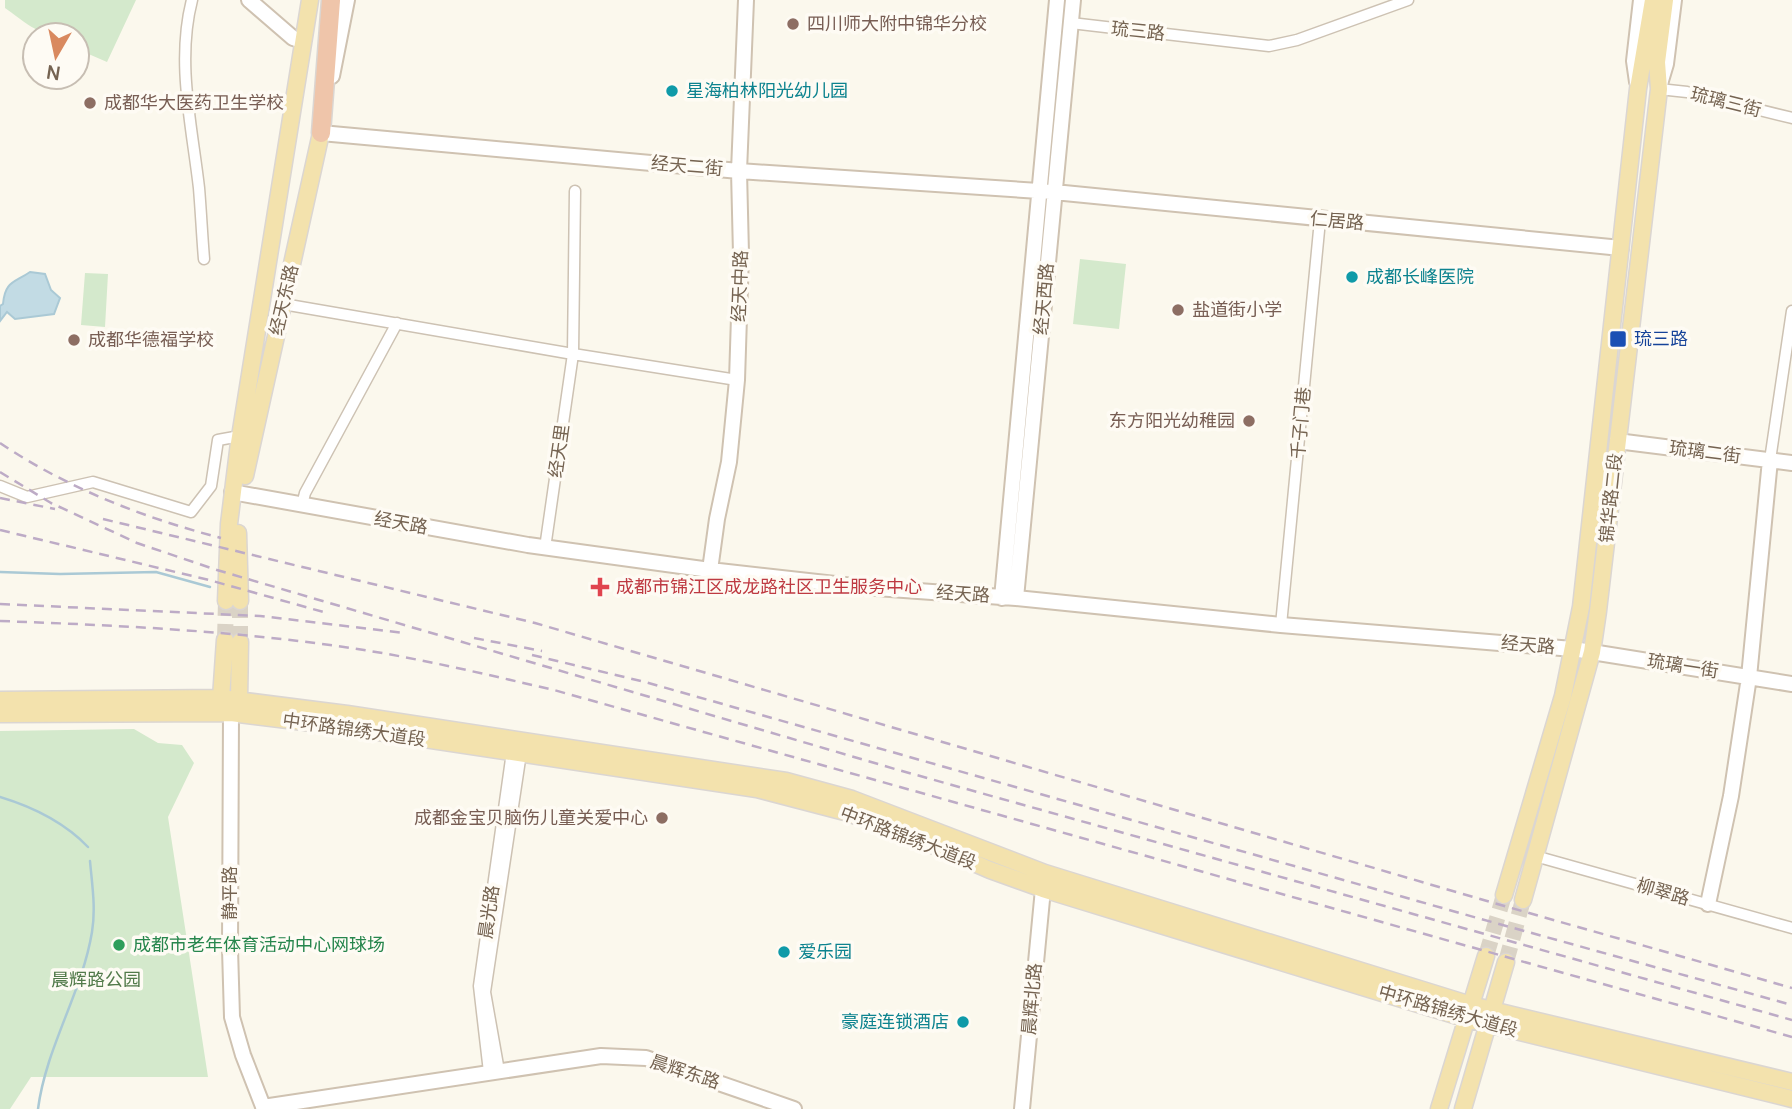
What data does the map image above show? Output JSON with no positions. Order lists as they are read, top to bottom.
{
  "streets": {
    "highway": ["经天东路"],
    "main road": ["锦华路二段", "中环路锦绣大道段"],
    "street": [
      "琉三路",
      "琉璃三街",
      "经天二街",
      "仁居路",
      "经天中路",
      "经天西路",
      "千子门巷",
      "经天里",
      "琉璃二街",
      "经天路",
      "琉璃一街",
      "柳翠路",
      "静平路",
      "晨光路",
      "晨辉北路",
      "晨辉东路"
    ]
  },
  "crossings": [
    ["琉三路", "经天西路"],
    ["琉璃三街", "锦华路二段"],
    ["经天二街", "仁居路"],
    ["经天二街", "经天中路"],
    ["经天二街", "经天西路"],
    ["经天二街", "经天东路"],
    ["仁居路", "经天西路"],
    ["仁居路", "千子门巷"],
    ["仁居路", "锦华路二段"],
    ["经天中路", "经天路"],
    ["经天西路", "经天路"],
    ["经天东路", "经天路"],
    ["千子门巷", "经天路"],
    ["经天里", "经天路"],
    ["琉璃二街", "锦华路二段"],
    ["锦华路二段", "经天路"],
    ["锦华路二段", "琉璃一街"],
    ["锦华路二段", "柳翠路"],
    ["经天路", "琉璃一街"],
    ["中环路锦绣大道段", "静平路"],
    ["中环路锦绣大道段", "晨光路"],
    ["中环路锦绣大道段", "晨辉北路"],
    ["静平路", "晨辉东路"],
    ["晨光路", "晨辉东路"]
  ],
  "parks": ["晨辉路公园"],
  "places": {
    "other": [
      "四川师大附中锦华分校",
      "星海柏林阳光幼儿园",
      "成都华大医药卫生学校",
      "成都长峰医院",
      "盐道街小学",
      "成都华德福学校",
      "东方阳光幼稚园",
      "成都金宝贝脑伤儿童关爱中心",
      "成都市老年体育活动中心网球场",
      "爱乐园",
      "豪庭连锁酒店"
    ],
    "transit": ["琉三路"],
    "health": ["成都市锦江区成龙路社区卫生服务中心"]
  },
  "north": "bottom"
}
